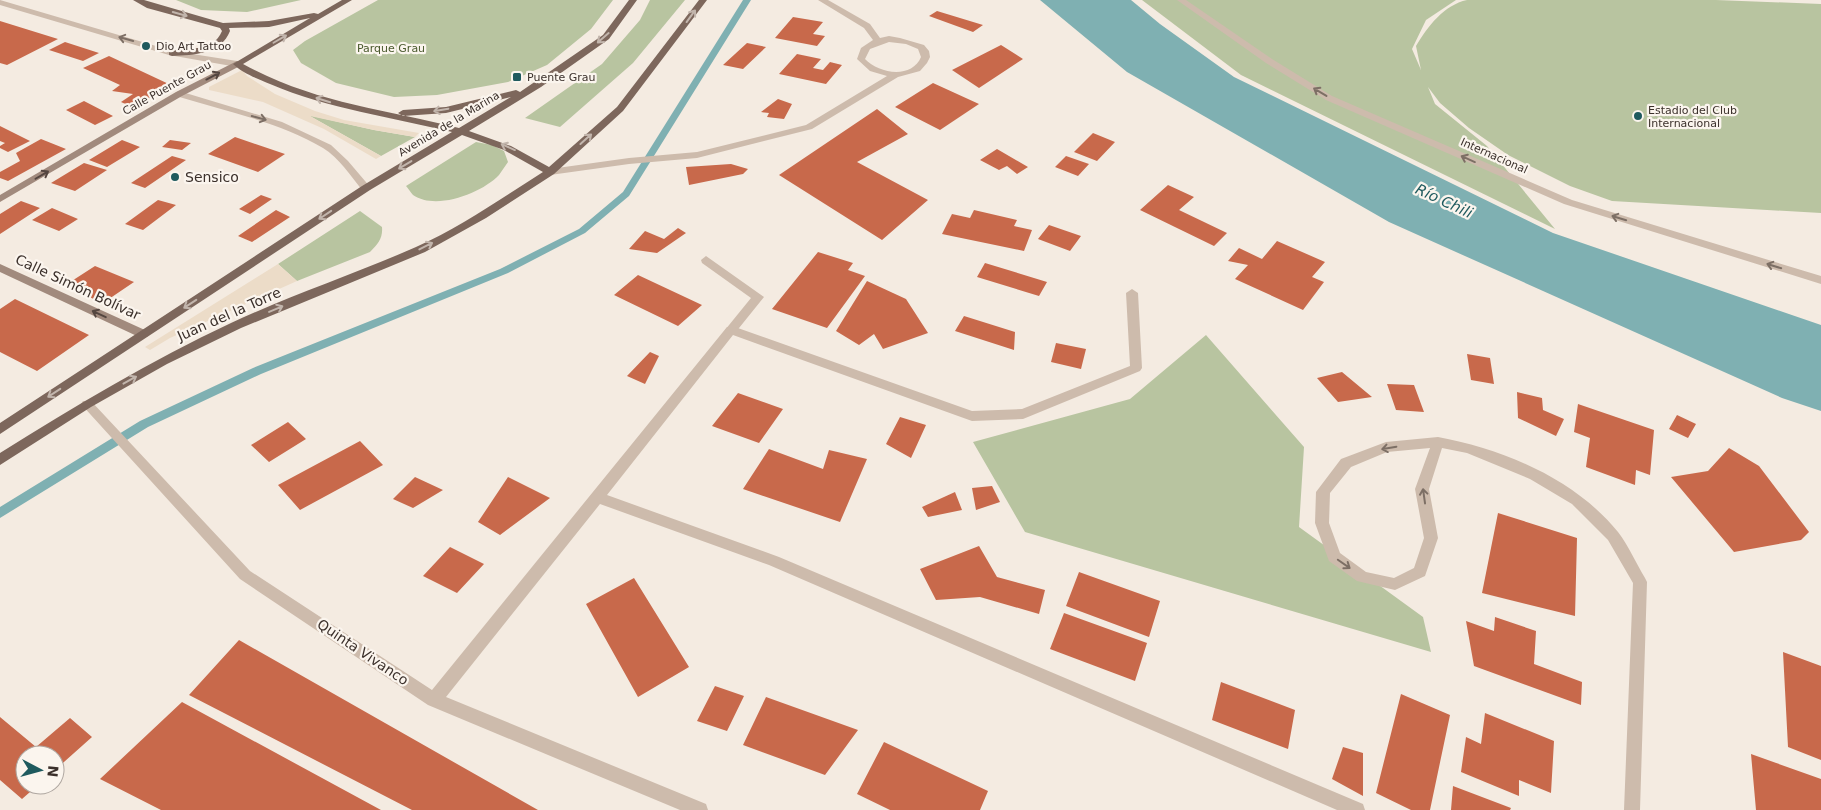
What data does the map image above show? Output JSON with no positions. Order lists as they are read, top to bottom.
{
  "streets": {
    "main road": ["Calle Puente Grau", "Avenida de la Marina", "Juan del la Torre"],
    "street": ["Internacional", "Calle Simón Bolívar", "Quinta Vivanco"]
  },
  "crossings": [
    ["Avenida de la Marina", "Juan del la Torre"],
    ["Calle Simón Bolívar", "Juan del la Torre"],
    ["Juan del la Torre", "Quinta Vivanco"]
  ],
  "one_way": ["Internacional", "Calle Simón Bolívar"],
  "water": ["Río Chili"],
  "parks": ["Parque Grau"],
  "places": {
    "other": ["Dio Art Tattoo", "Estadio del Club Internacional", "Sensico"],
    "transit": ["Puente Grau"]
  },
  "north": "right"
}
